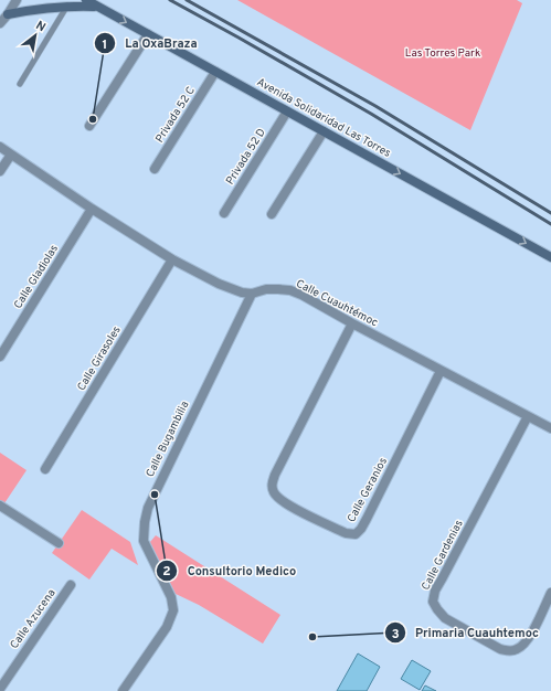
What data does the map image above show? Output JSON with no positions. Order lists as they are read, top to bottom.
{
  "streets": {
    "main road": ["Avenida Solidaridad Las Torres"],
    "street": [
      "Privada 52 C",
      "Privada 52 D",
      "Calle Gladiolas",
      "Calle Cuauhtémoc",
      "Calle Girasoles",
      "Calle Bugambilia",
      "Calle Geranios",
      "Calle Gardenias",
      "Calle Azucena"
    ]
  },
  "crossings": [
    ["Privada 52 C", "Avenida Solidaridad Las Torres"],
    ["Avenida Solidaridad Las Torres", "Privada 52 D"],
    ["Calle Gladiolas", "Calle Cuauhtémoc"],
    ["Calle Cuauhtémoc", "Calle Girasoles"],
    ["Calle Cuauhtémoc", "Calle Bugambilia"],
    ["Calle Cuauhtémoc", "Calle Geranios"],
    ["Calle Cuauhtémoc", "Calle Gardenias"]
  ],
  "one_way": ["Avenida Solidaridad Las Torres"],
  "parks": ["Las Torres Park"],
  "places": ["La OxaBraza", "Consultorio Medico", "Primaria Cuauhtemoc"],
  "north": "top right"
}
